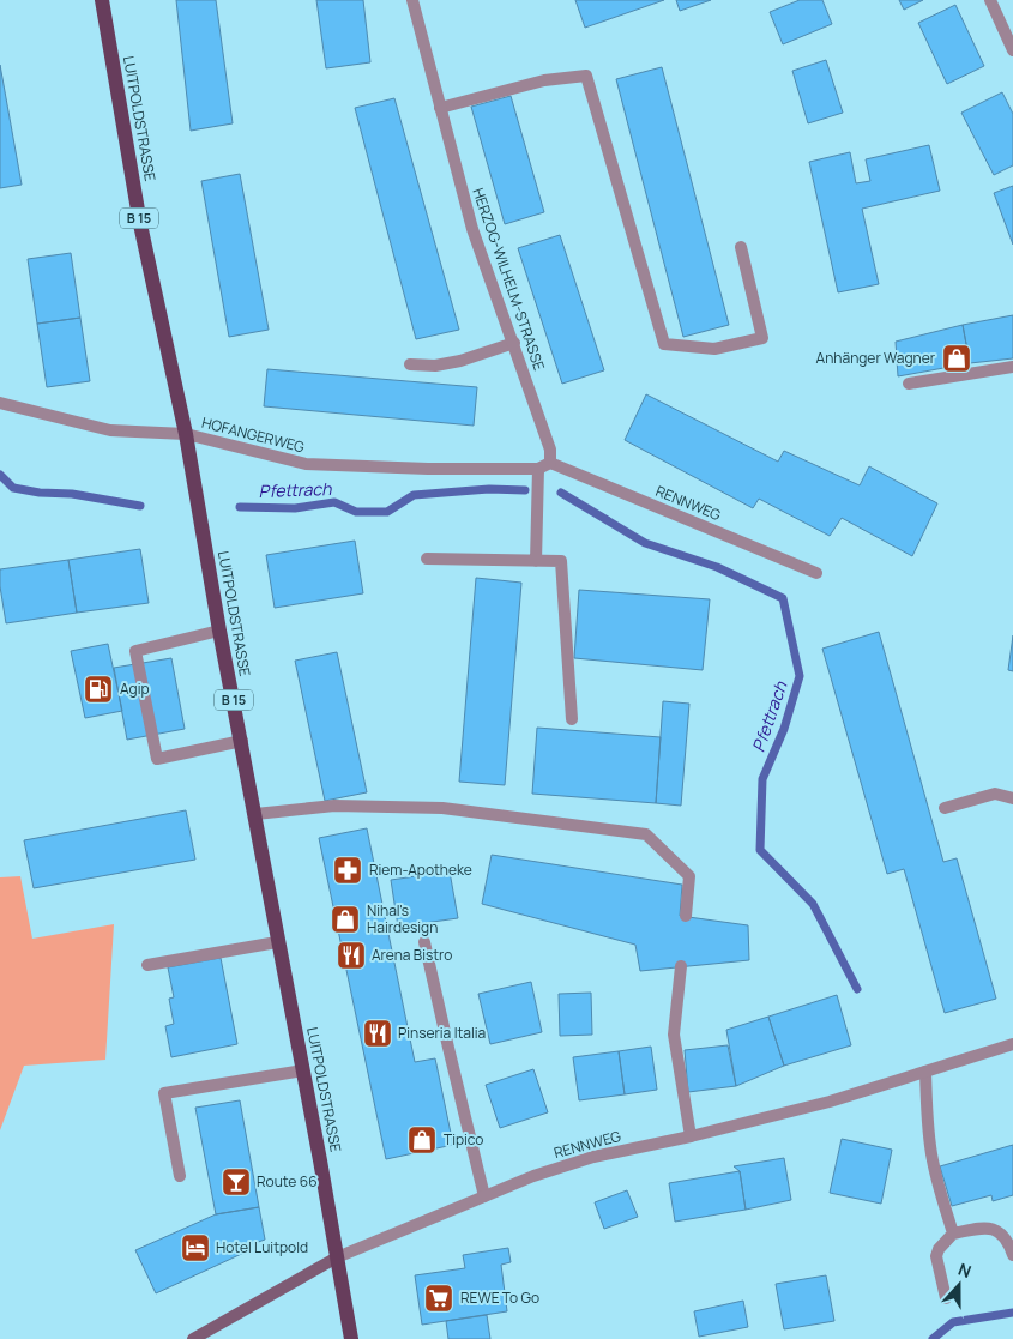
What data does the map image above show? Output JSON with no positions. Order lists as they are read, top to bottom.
{
  "streets": {
    "main road": ["LUITPOLDSTRASSE", "B 15", "RENNWEG"],
    "street": ["HERZOG-WILHELM-STRASSE", "HOFANGERWEG"]
  },
  "crossings": [
    ["LUITPOLDSTRASSE", "HOFANGERWEG"],
    ["LUITPOLDSTRASSE", "RENNWEG"],
    ["HERZOG-WILHELM-STRASSE", "HOFANGERWEG"],
    ["HERZOG-WILHELM-STRASSE", "RENNWEG"],
    ["HOFANGERWEG", "RENNWEG"]
  ],
  "water": ["Pfettrach"],
  "places": {
    "shop": ["Anhänger Wagner", "Nihal's Hairdesign", "Tipico"],
    "fuel station": ["Agip"],
    "pharmacy": ["Riem-Apotheke"],
    "restaurant": ["Arena Bistro", "Pinseria Italia"],
    "bar": ["Route 66"],
    "hotel": ["Hotel Luitpold"],
    "supermarket": ["REWE To Go"]
  },
  "north": "top"
}
